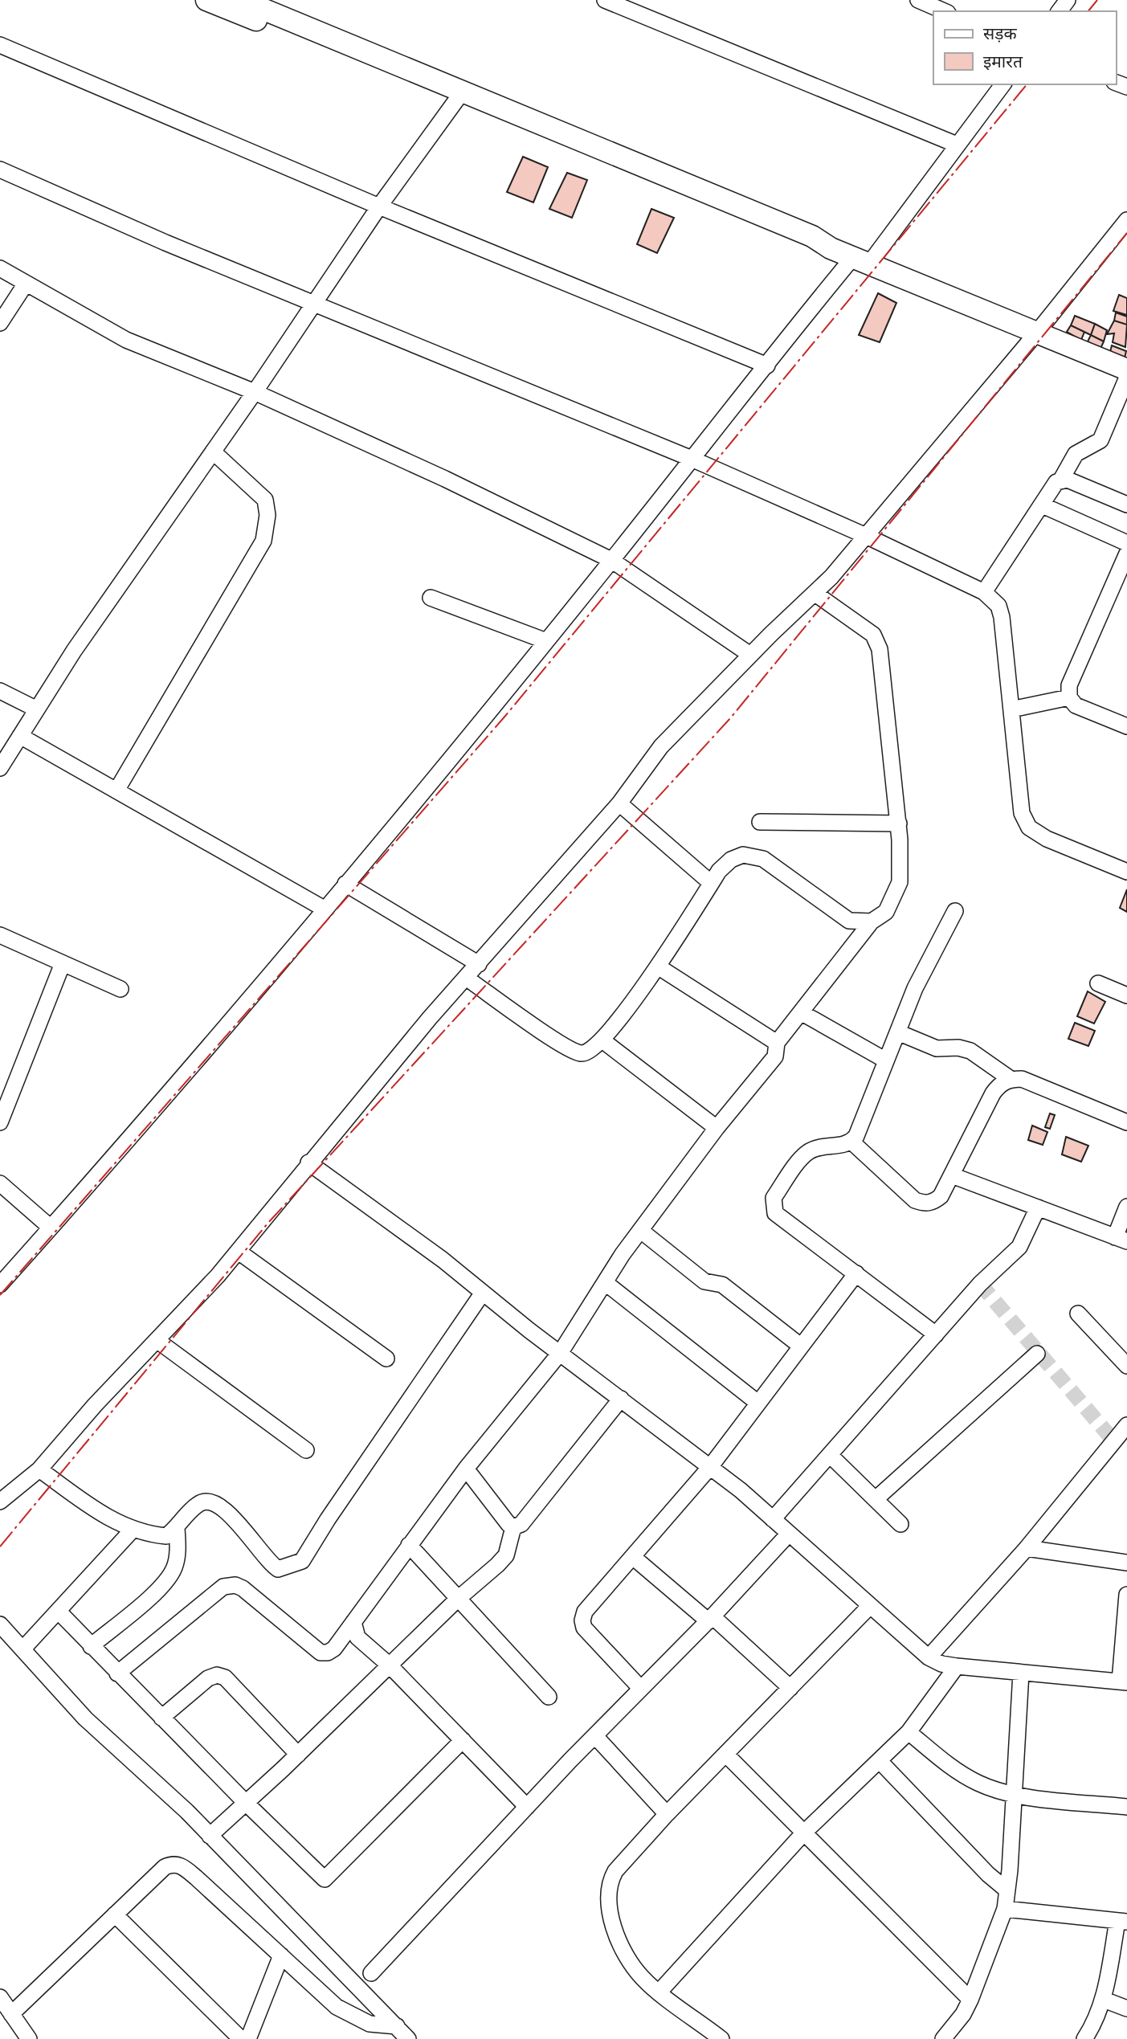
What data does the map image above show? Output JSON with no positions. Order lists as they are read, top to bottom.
{
  "legend": ["सड़क", "इमारत"]
}
